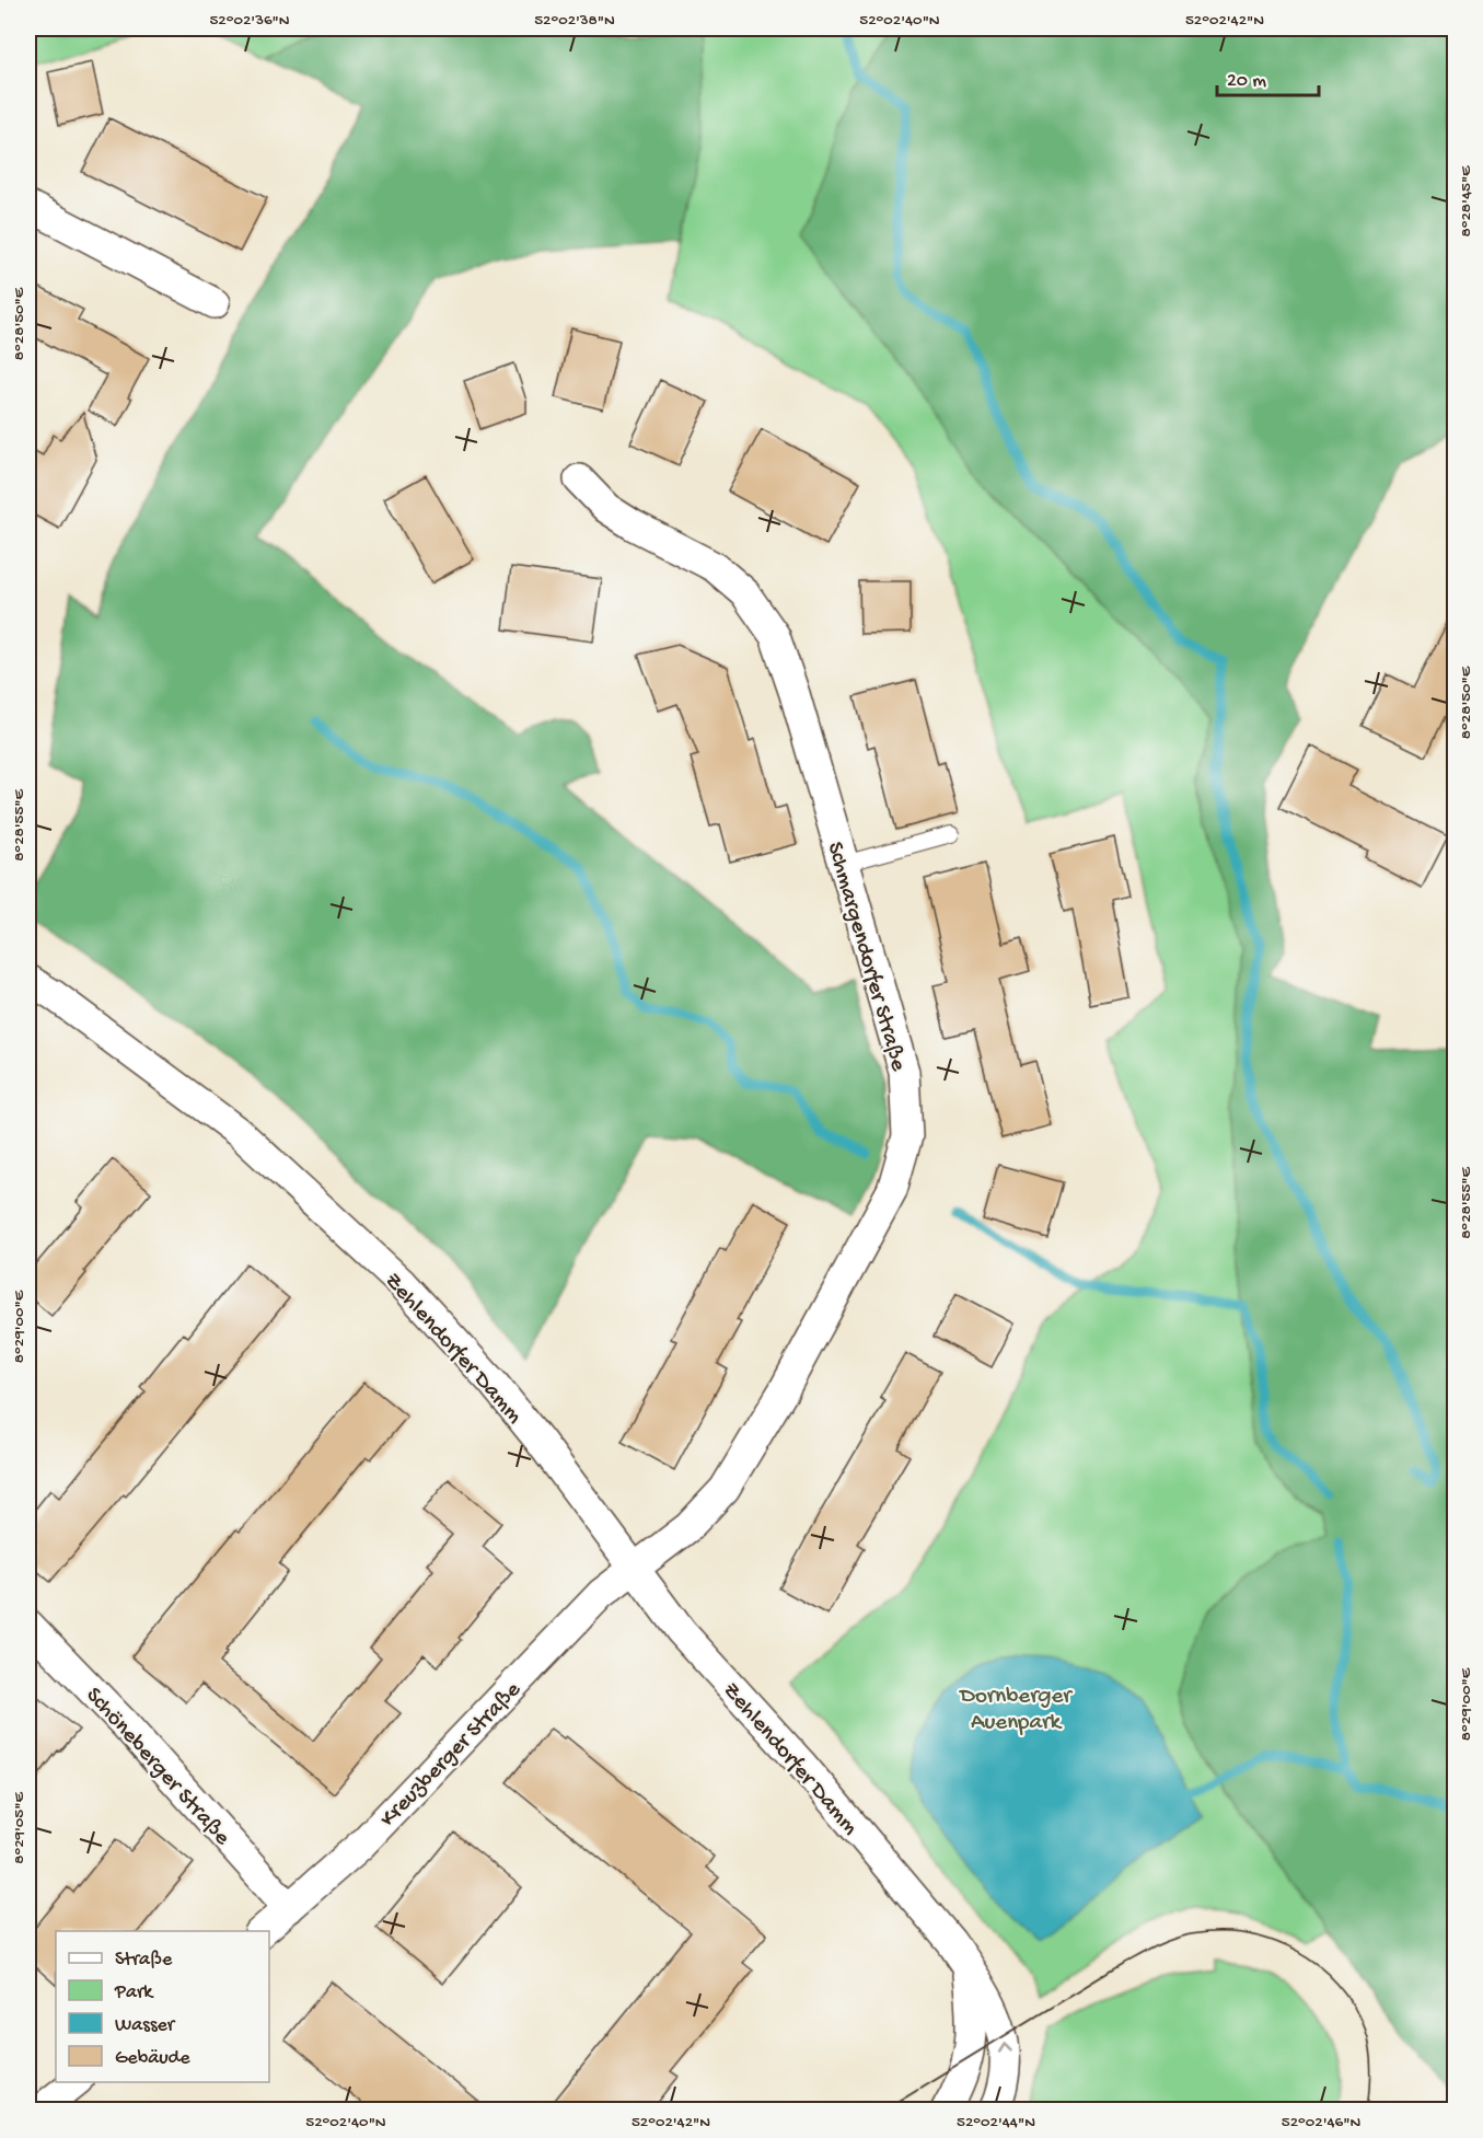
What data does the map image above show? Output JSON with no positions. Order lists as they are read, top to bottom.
{
  "streets": {
    "street": [
      "Schmargendorfer Straße",
      "Zehlendorfer Damm",
      "Kreuzberger Straße",
      "Schöneberger Straße"
    ]
  },
  "crossings": [
    ["Schmargendorfer Straße", "Zehlendorfer Damm"],
    ["Schmargendorfer Straße", "Kreuzberger Straße"],
    ["Zehlendorfer Damm", "Kreuzberger Straße"],
    ["Kreuzberger Straße", "Schöneberger Straße"]
  ],
  "parks": ["Dornberger Auenpark"],
  "legend": [
    "Straße",
    "Park",
    "Wasser",
    "Gebäude"
  ],
  "scale_bar": "20 m",
  "coordinates": [
    "52°02'36\"N",
    "52°02'38\"N",
    "52°02'40\"N",
    "52°02'42\"N",
    "8°28'45\"E",
    "8°28'50\"E",
    "8°28'55\"E",
    "8°29'00\"E",
    "8°29'05\"E",
    "52°02'44\"N",
    "52°02'46\"N"
  ]
}
